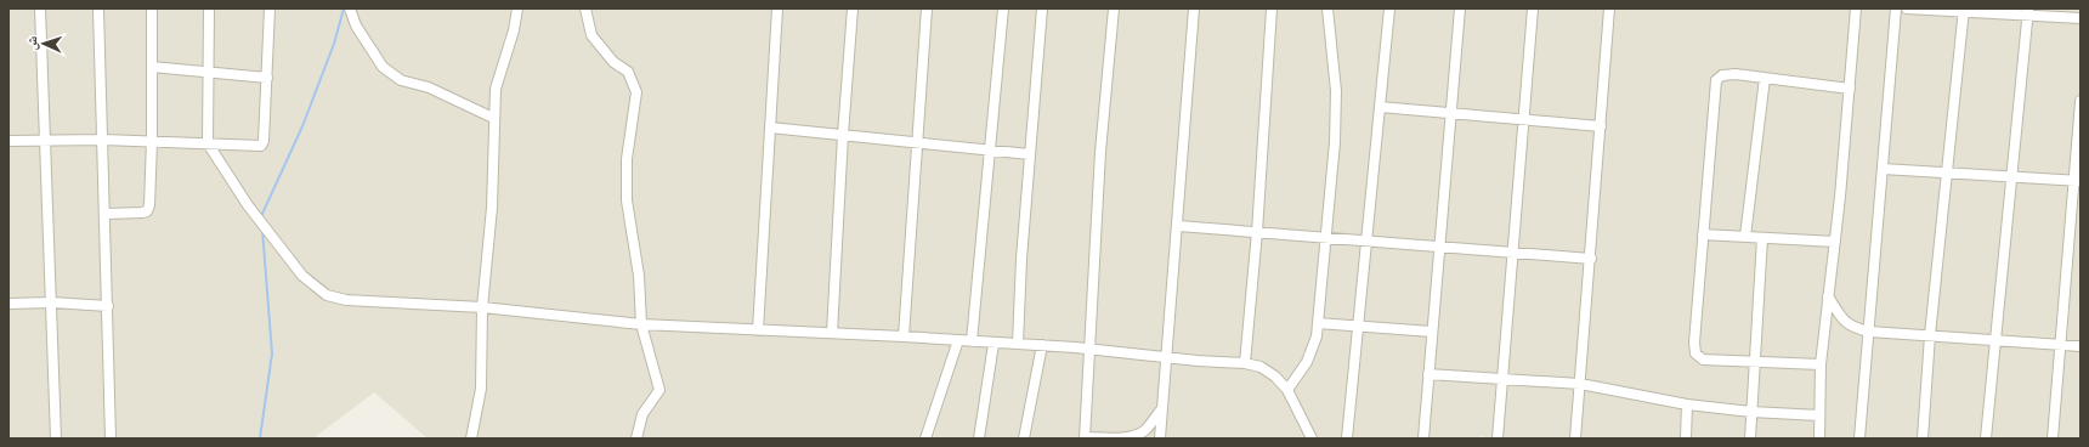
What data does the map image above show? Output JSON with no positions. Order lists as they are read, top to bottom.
{
  "north": "left"
}
